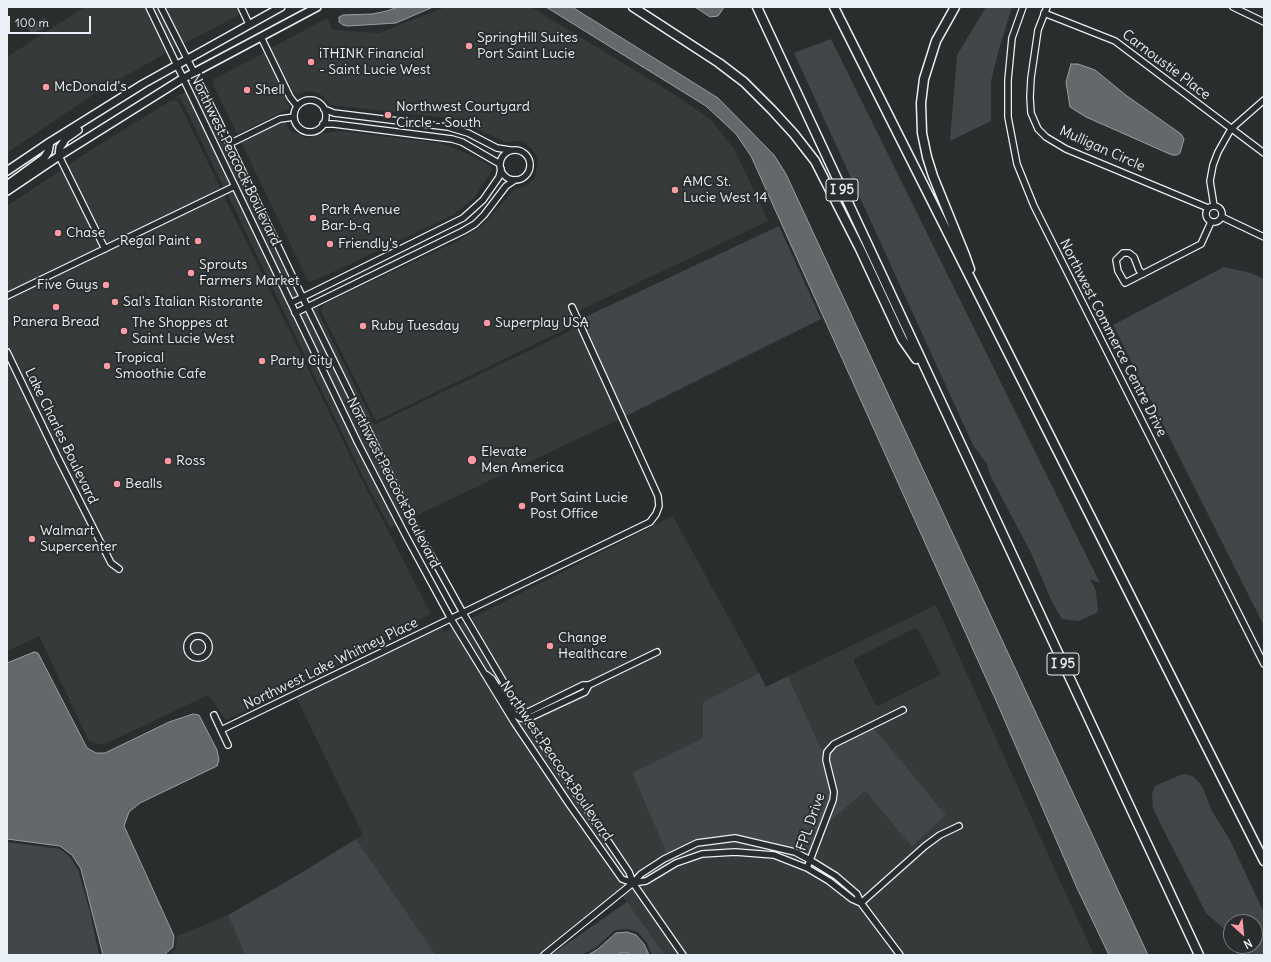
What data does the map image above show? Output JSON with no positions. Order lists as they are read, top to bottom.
{
  "streets": {
    "highway": ["I 95"],
    "street": [
      "Carnoustie Place",
      "Mulligan Circle",
      "Northwest Peacock Boulevard",
      "Northwest Commerce Centre Drive",
      "Lake Charles Boulevard",
      "Northwest Lake Whitney Place",
      "FPL Drive"
    ]
  },
  "crossings": [
    ["Carnoustie Place", "Mulligan Circle"],
    ["Northwest Peacock Boulevard", "Northwest Lake Whitney Place"]
  ],
  "places": [
    "SpringHill Suites Port Saint Lucie",
    "iTHINK Financial - Saint Lucie West",
    "McDonald's",
    "Shell",
    "Northwest Courtyard Circle - South",
    "AMC St. Lucie West 14",
    "Park Avenue Bar-b-q",
    "Chase",
    "Regal Paint",
    "Friendly's",
    "Sprouts Farmers Market",
    "Five Guys",
    "Sal's Italian Ristorante",
    "Panera Bread",
    "Superplay USA",
    "Ruby Tuesday",
    "The Shoppes at Saint Lucie West",
    "Party City",
    "Tropical Smoothie Cafe",
    "Elevate Men America",
    "Ross",
    "Bealls",
    "Port Saint Lucie Post Office",
    "Walmart Supercenter",
    "Change Healthcare"
  ],
  "scale_bar": "100 m",
  "north": "bottom right"
}
